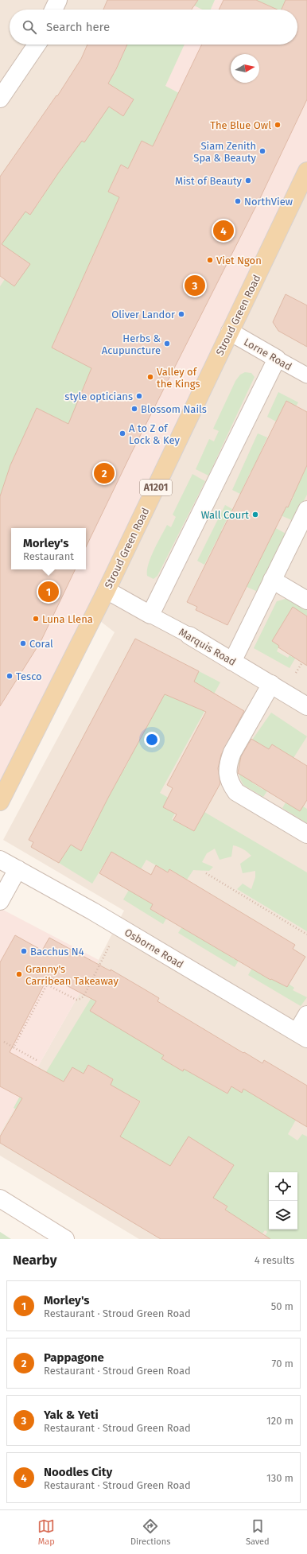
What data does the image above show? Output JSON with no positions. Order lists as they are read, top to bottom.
{
  "streets": {
    "main road": ["Stroud Green Road", "A1201"],
    "street": ["Lorne Road", "Marquis Road", "Osborne Road"]
  },
  "crossings": [
    ["Stroud Green Road", "Lorne Road"],
    ["Stroud Green Road", "Marquis Road"]
  ],
  "places": [
    "The Blue Owl",
    "Siam Zenith Spa & Beauty",
    "Mist of Beauty",
    "NorthView",
    "Viet Ngon",
    "Oliver Landor",
    "Herbs & Acupuncture",
    "Valley of the Kings",
    "style opticians",
    "Blossom Nails",
    "A to Z of Lock & Key",
    "Wall Court",
    "Luna Llena",
    "Coral",
    "Tesco",
    "Bacchus N4",
    "Granny's Carribean Takeaway"
  ],
  "north": "right",
  "page": {
    "search": "Search here",
    "pins": [
      "4",
      "3",
      "2",
      "1"
    ],
    "popup": ["Morley's", "Restaurant"],
    "heading": ["Nearby", "4 results"],
    "list": [
      {
        "mark": "1",
        "name": "Morley's",
        "note": "Restaurant · Stroud Green Road",
        "value": "50 m"
      },
      {
        "mark": "2",
        "name": "Pappagone",
        "note": "Restaurant · Stroud Green Road",
        "value": "70 m"
      },
      {
        "mark": "3",
        "name": "Yak & Yeti",
        "note": "Restaurant · Stroud Green Road",
        "value": "120 m"
      },
      {
        "mark": "4",
        "name": "Noodles City",
        "note": "Restaurant · Stroud Green Road",
        "value": "130 m"
      }
    ],
    "nav": ["Map", "Directions", "Saved"]
  }
}
